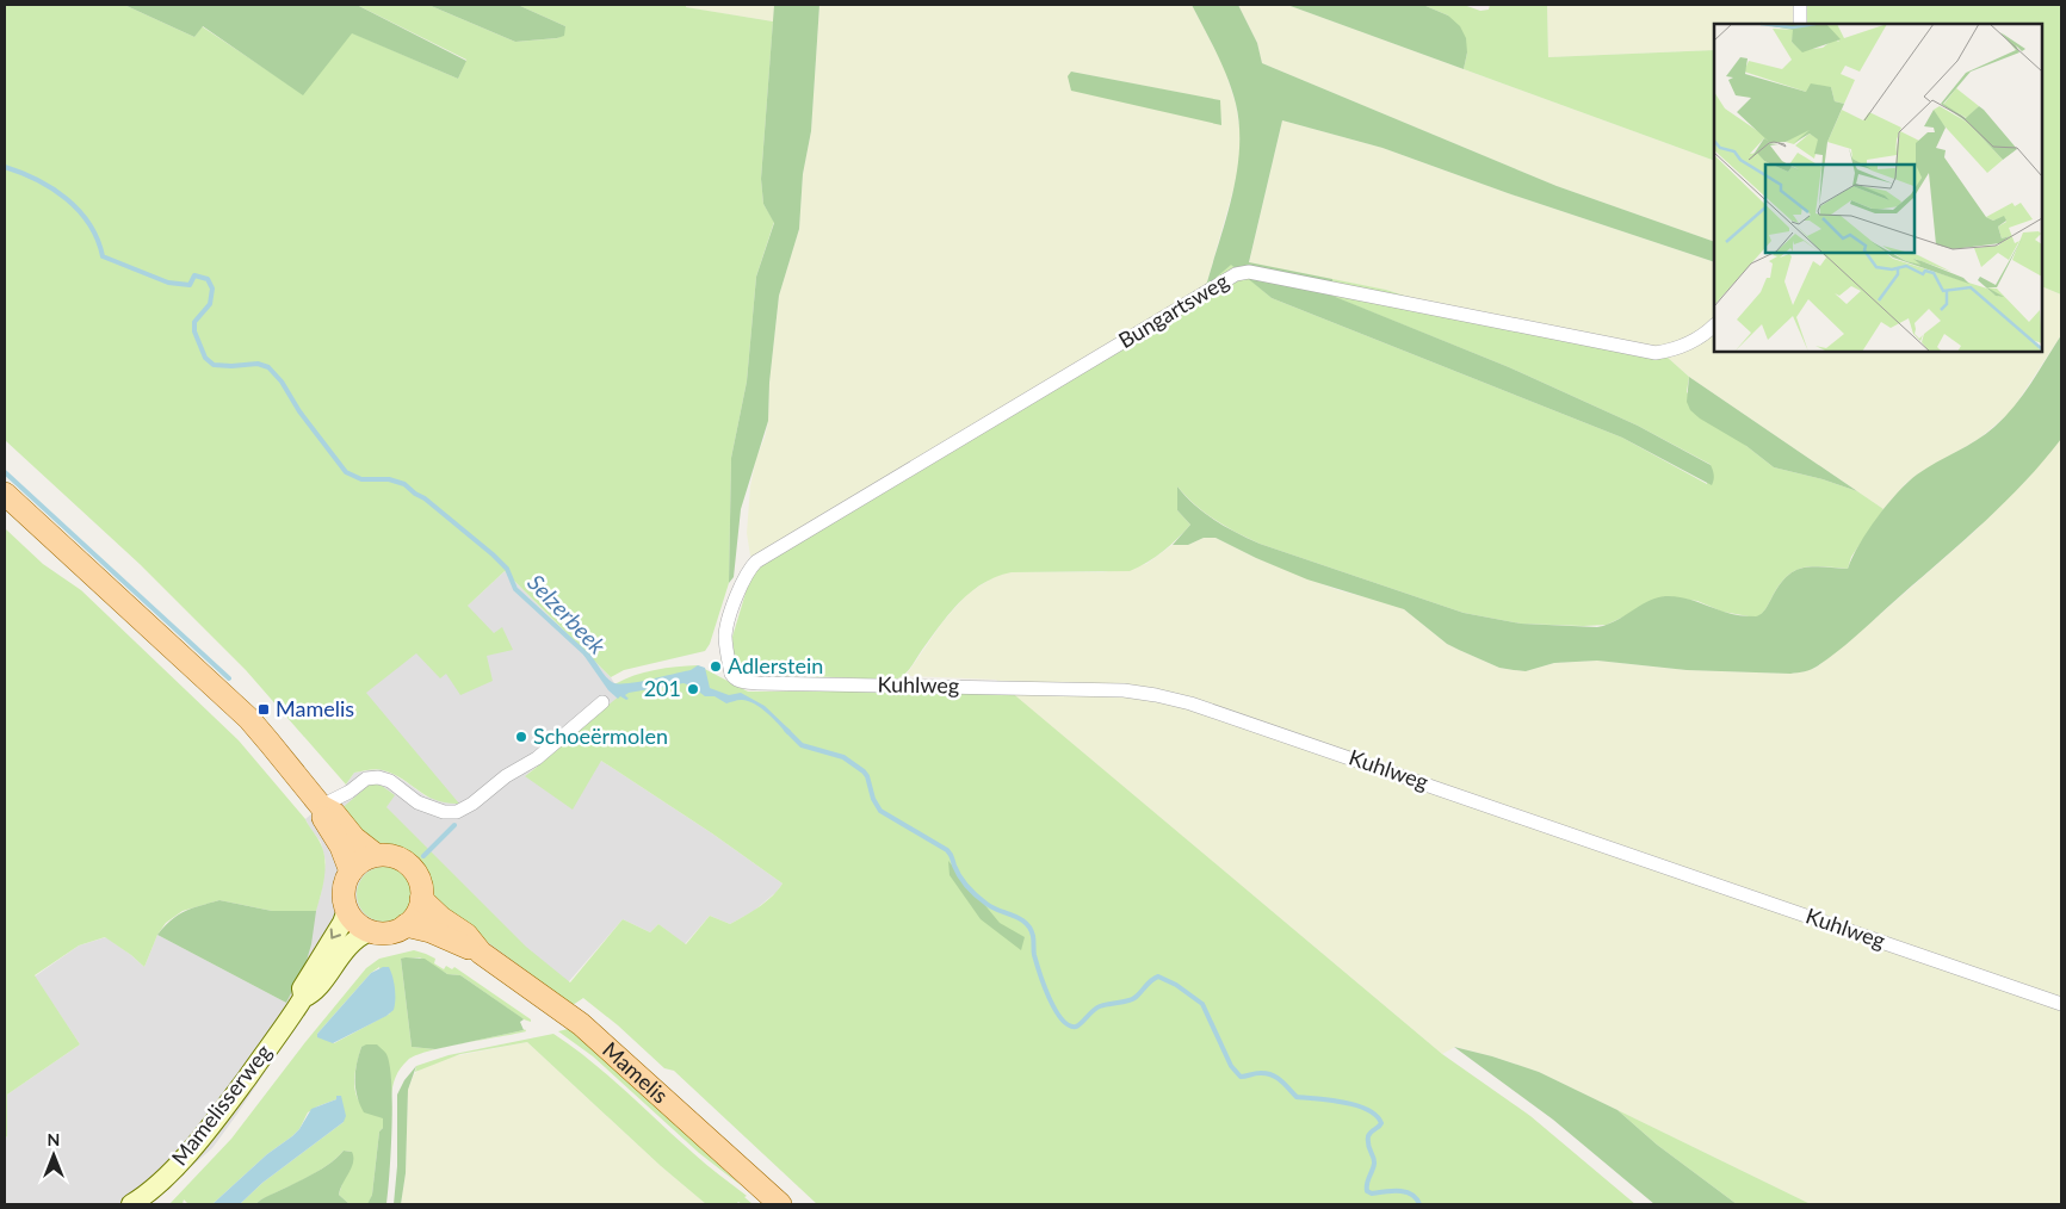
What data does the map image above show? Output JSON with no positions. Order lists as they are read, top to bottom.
{
  "streets": {
    "main road": ["Mamelis"],
    "street": ["Bungartsweg", "Kuhlweg", "Mamelisserweg"]
  },
  "crossings": [
    ["Bungartsweg", "Kuhlweg"],
    ["Mamelis", "Mamelisserweg"]
  ],
  "water": ["Selzerbeek"],
  "places": {
    "other": ["Adlerstein", "201", "Schoeërmolen"],
    "transit": ["Mamelis"]
  },
  "north": "top"
}
